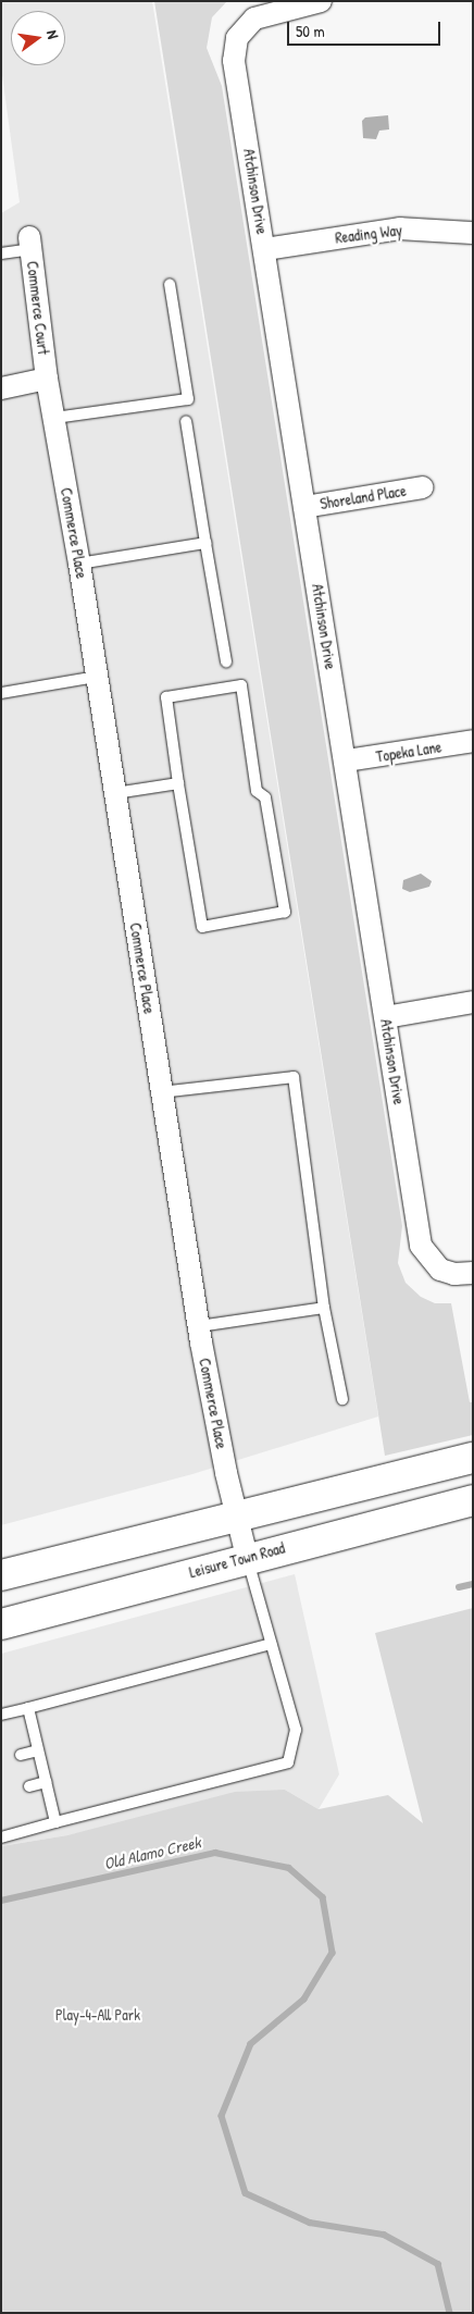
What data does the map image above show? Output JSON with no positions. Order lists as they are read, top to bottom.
{
  "streets": {
    "main road": ["Leisure Town Road"],
    "street": [
      "Atchinson Drive",
      "Reading Way",
      "Commerce Court",
      "Shoreland Place",
      "Commerce Place",
      "Topeka Lane"
    ]
  },
  "crossings": [
    ["Atchinson Drive", "Reading Way"],
    ["Atchinson Drive", "Shoreland Place"],
    ["Atchinson Drive", "Topeka Lane"],
    ["Commerce Court", "Commerce Place"],
    ["Commerce Place", "Leisure Town Road"]
  ],
  "water": ["Old Alamo Creek"],
  "parks": ["Play-4-All Park"],
  "scale_bar": "50 m",
  "north": "right"
}
